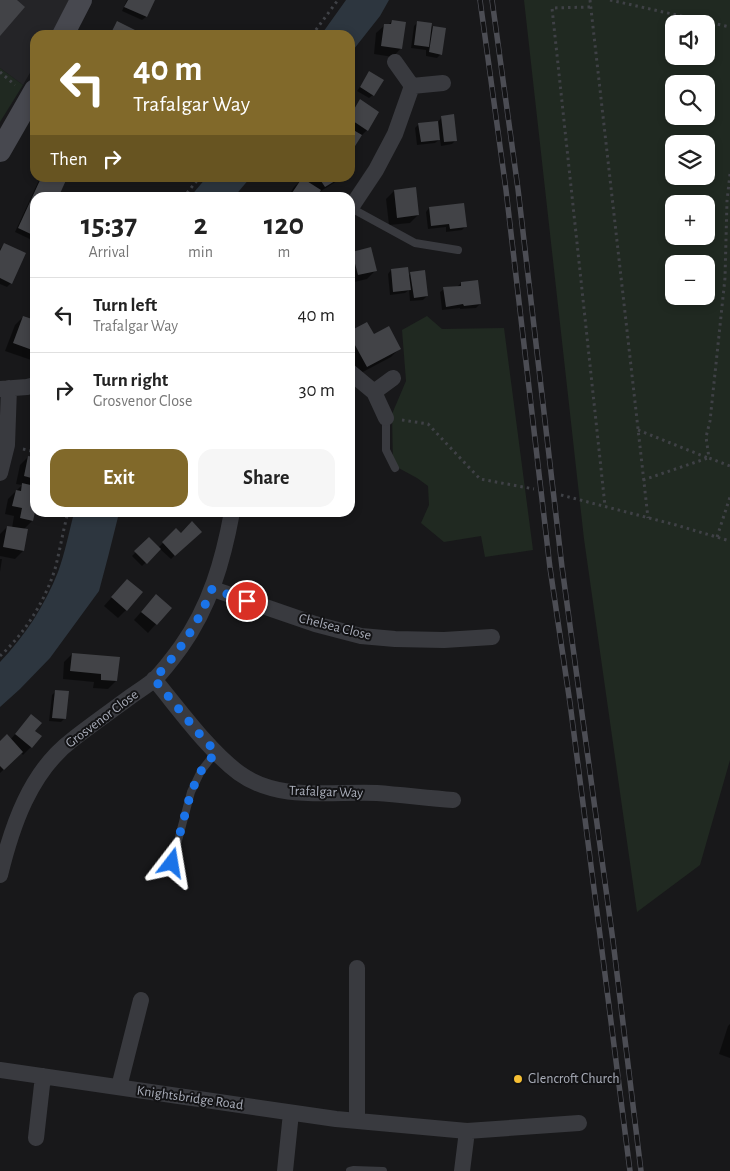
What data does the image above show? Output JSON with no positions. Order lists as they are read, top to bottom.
{
  "streets": {
    "street": [
      "Chelsea Close",
      "Grosvenor Close",
      "Trafalgar Way",
      "Knightsbridge Road"
    ]
  },
  "crossings": [
    ["Chelsea Close", "Grosvenor Close"],
    ["Grosvenor Close", "Trafalgar Way"]
  ],
  "places": ["Glencroft Church"],
  "page": {
    "map_buttons": ["+", "−"],
    "turn": ["40 m", "Trafalgar Way"],
    "then": "Then",
    "eta": [
      "15:37",
      "Arrival",
      "2",
      "min",
      "120",
      "m"
    ],
    "list": [
      {
        "name": "Turn left",
        "note": "Trafalgar Way",
        "value": "40 m"
      },
      {
        "name": "Turn right",
        "note": "Grosvenor Close",
        "value": "30 m"
      }
    ],
    "buttons": ["Exit", "Share"]
  }
}
